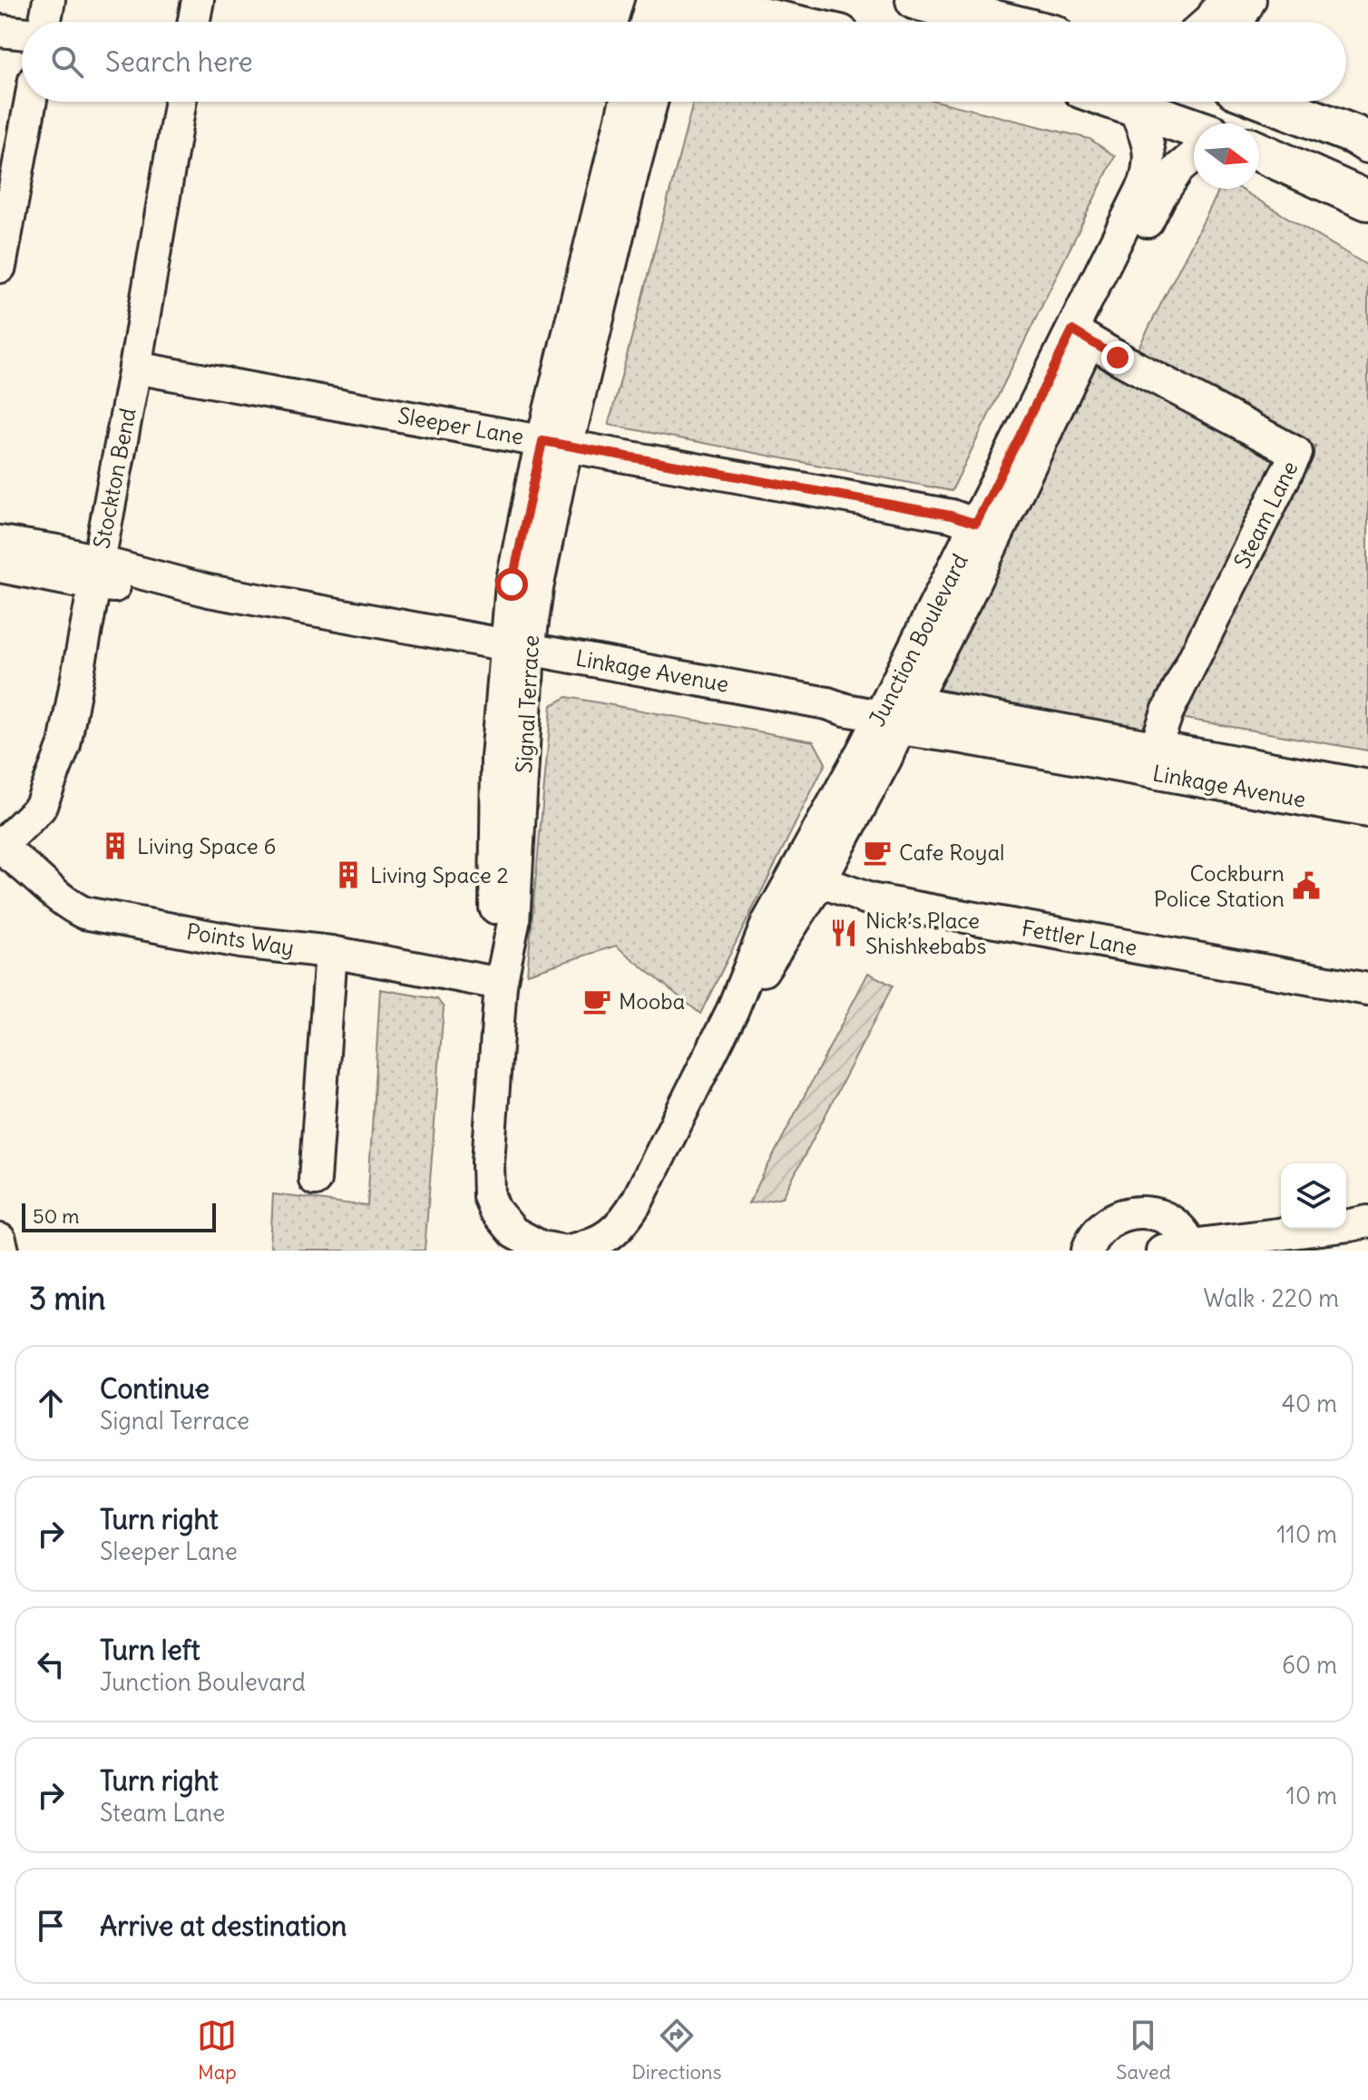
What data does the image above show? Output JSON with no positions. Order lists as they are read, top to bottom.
{
  "streets": {
    "street": [
      "Sleeper Lane",
      "Stockton Bend",
      "Steam Lane",
      "Junction Boulevard",
      "Linkage Avenue",
      "Signal Terrace",
      "Fettler Lane",
      "Points Way"
    ]
  },
  "crossings": [
    ["Sleeper Lane", "Stockton Bend"],
    ["Sleeper Lane", "Junction Boulevard"],
    ["Sleeper Lane", "Signal Terrace"],
    ["Stockton Bend", "Linkage Avenue"],
    ["Stockton Bend", "Points Way"],
    ["Steam Lane", "Junction Boulevard"],
    ["Steam Lane", "Linkage Avenue"],
    ["Junction Boulevard", "Linkage Avenue"],
    ["Junction Boulevard", "Fettler Lane"],
    ["Linkage Avenue", "Signal Terrace"],
    ["Signal Terrace", "Points Way"]
  ],
  "places": {
    "building": ["Living Space 6", "Living Space 2"],
    "cafe": ["Cafe Royal", "Mooba"],
    "public building": ["Cockburn Police Station"],
    "restaurant": ["Nick’s Place Shishkebabs"]
  },
  "scale_bar": "50 m",
  "north": "right",
  "page": {
    "search": "Search here",
    "scale": "50 m",
    "heading": ["3 min", "Walk · 220 m"],
    "list": [
      ["Continue", "Signal Terrace", "40 m"],
      ["Turn right", "Sleeper Lane", "110 m"],
      ["Turn left", "Junction Boulevard", "60 m"],
      ["Turn right", "Steam Lane", "10 m"],
      "Arrive at destination"
    ],
    "nav": ["Map", "Directions", "Saved"]
  }
}
